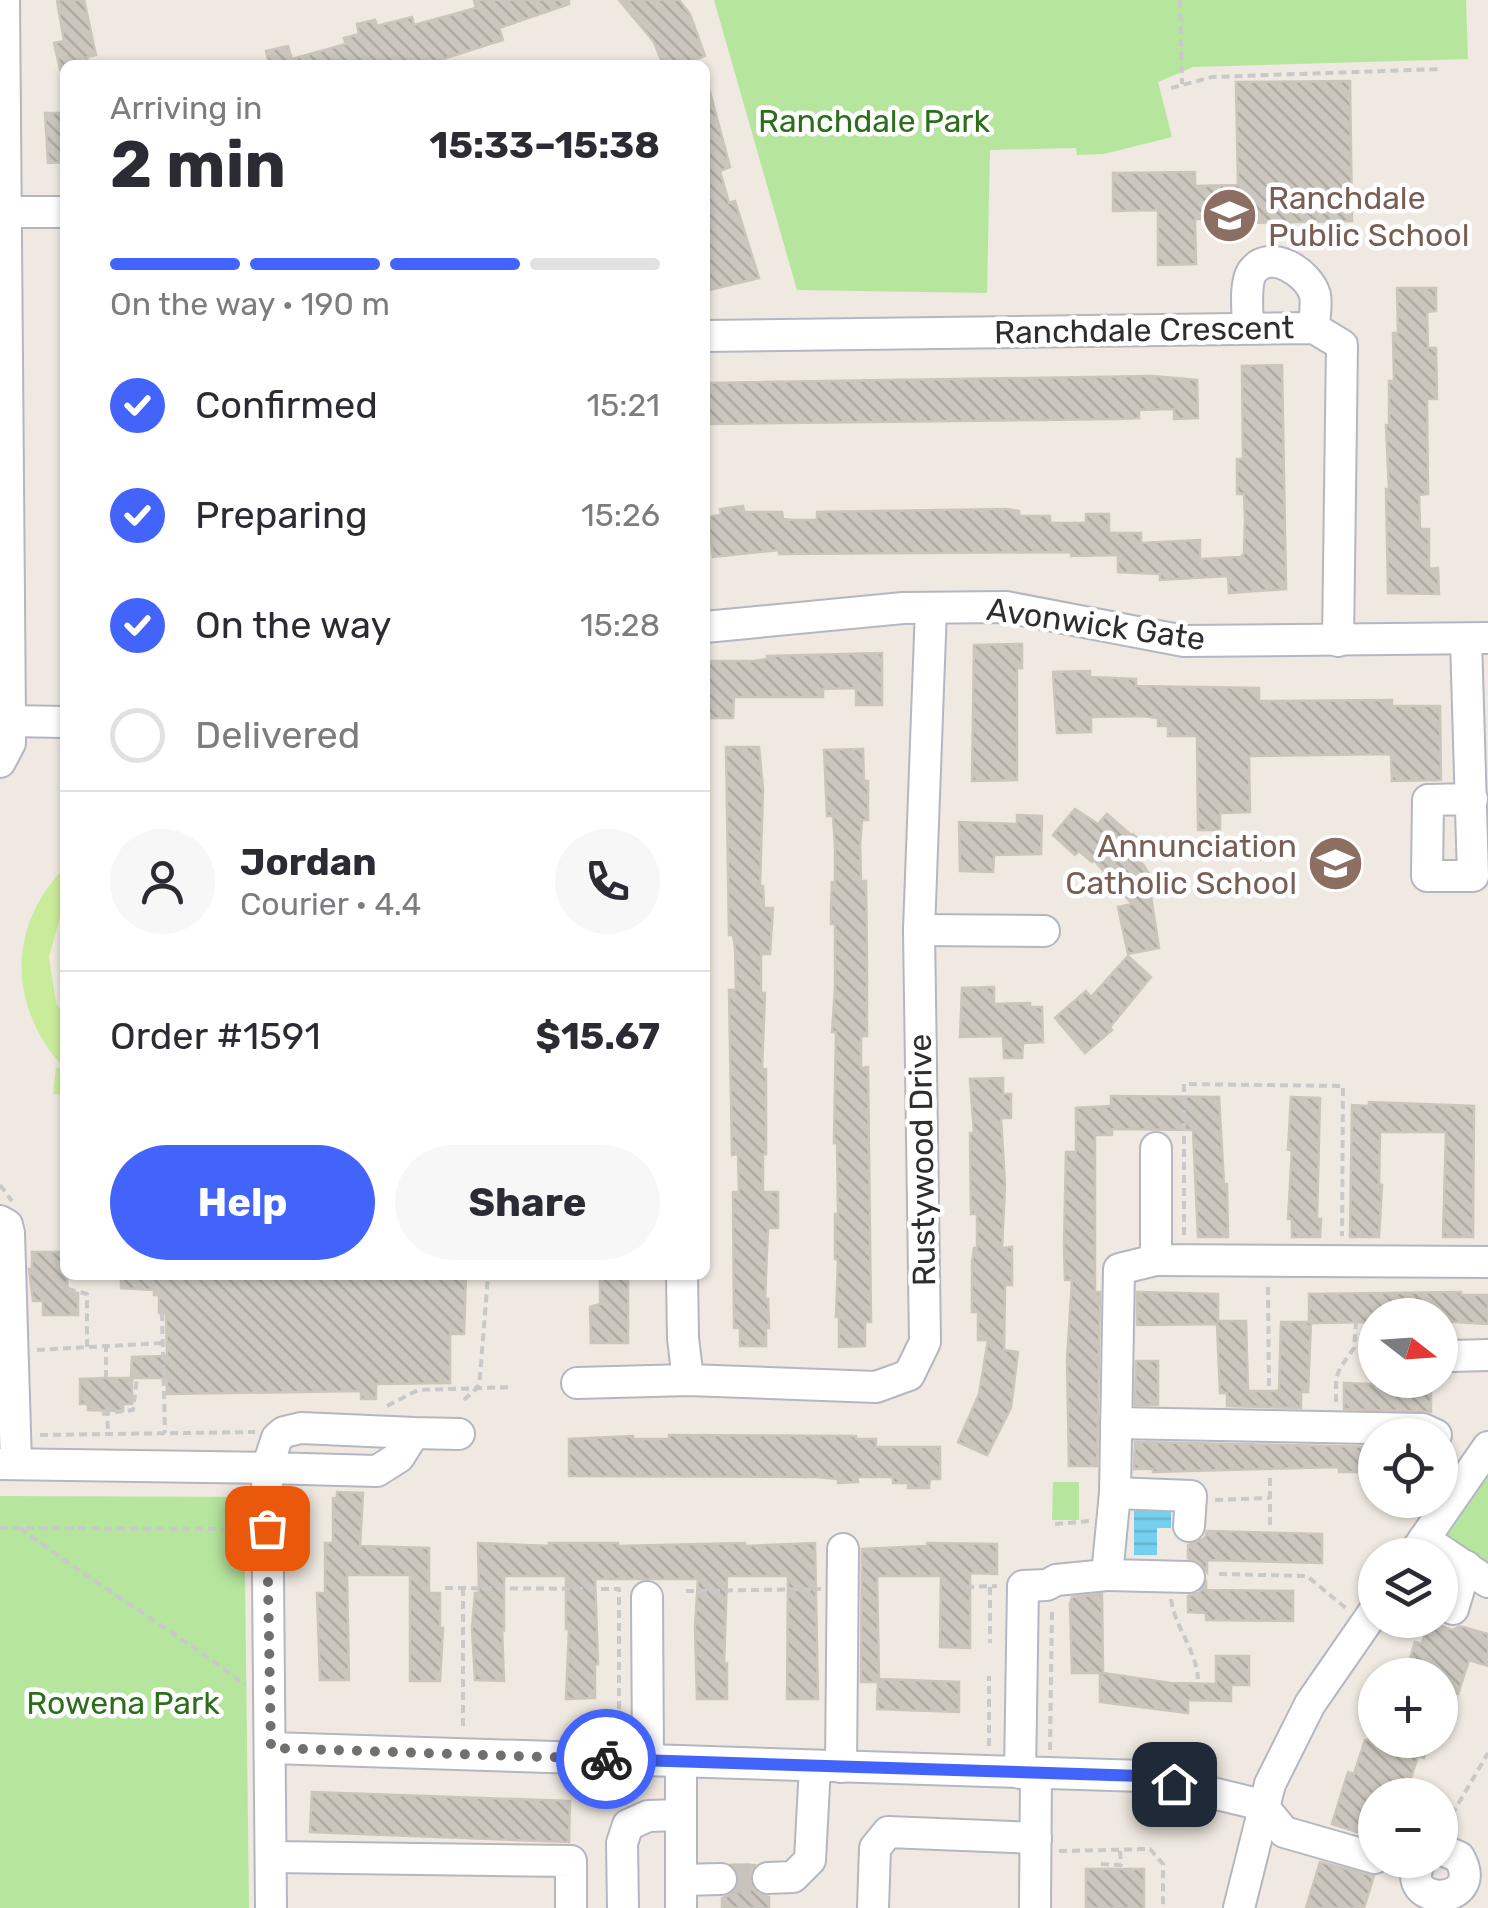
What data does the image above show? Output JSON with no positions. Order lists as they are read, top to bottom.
{
  "streets": {
    "street": ["Ranchdale Crescent", "Avonwick Gate", "Rustywood Drive"]
  },
  "crossings": [
    ["Ranchdale Crescent", "Avonwick Gate"],
    ["Avonwick Gate", "Rustywood Drive"]
  ],
  "parks": ["Ranchdale Park", "Rowena Park"],
  "places": {
    "school or university": ["Ranchdale Public School", "Annunciation Catholic School"]
  },
  "north": "right",
  "page": {
    "heading": ["2 min", "Arriving in", "15:33–15:38"],
    "panel": [
      "Jordan",
      "Courier · 4.4",
      "Order #1591",
      "$15.67"
    ],
    "bar": "On the way · 190 m",
    "list": [
      ["Confirmed", "15:21"],
      ["Preparing", "15:26"],
      ["On the way", "15:28"],
      "Delivered"
    ],
    "buttons": ["Help", "Share"],
    "map_buttons": ["+", "−"]
  }
}
